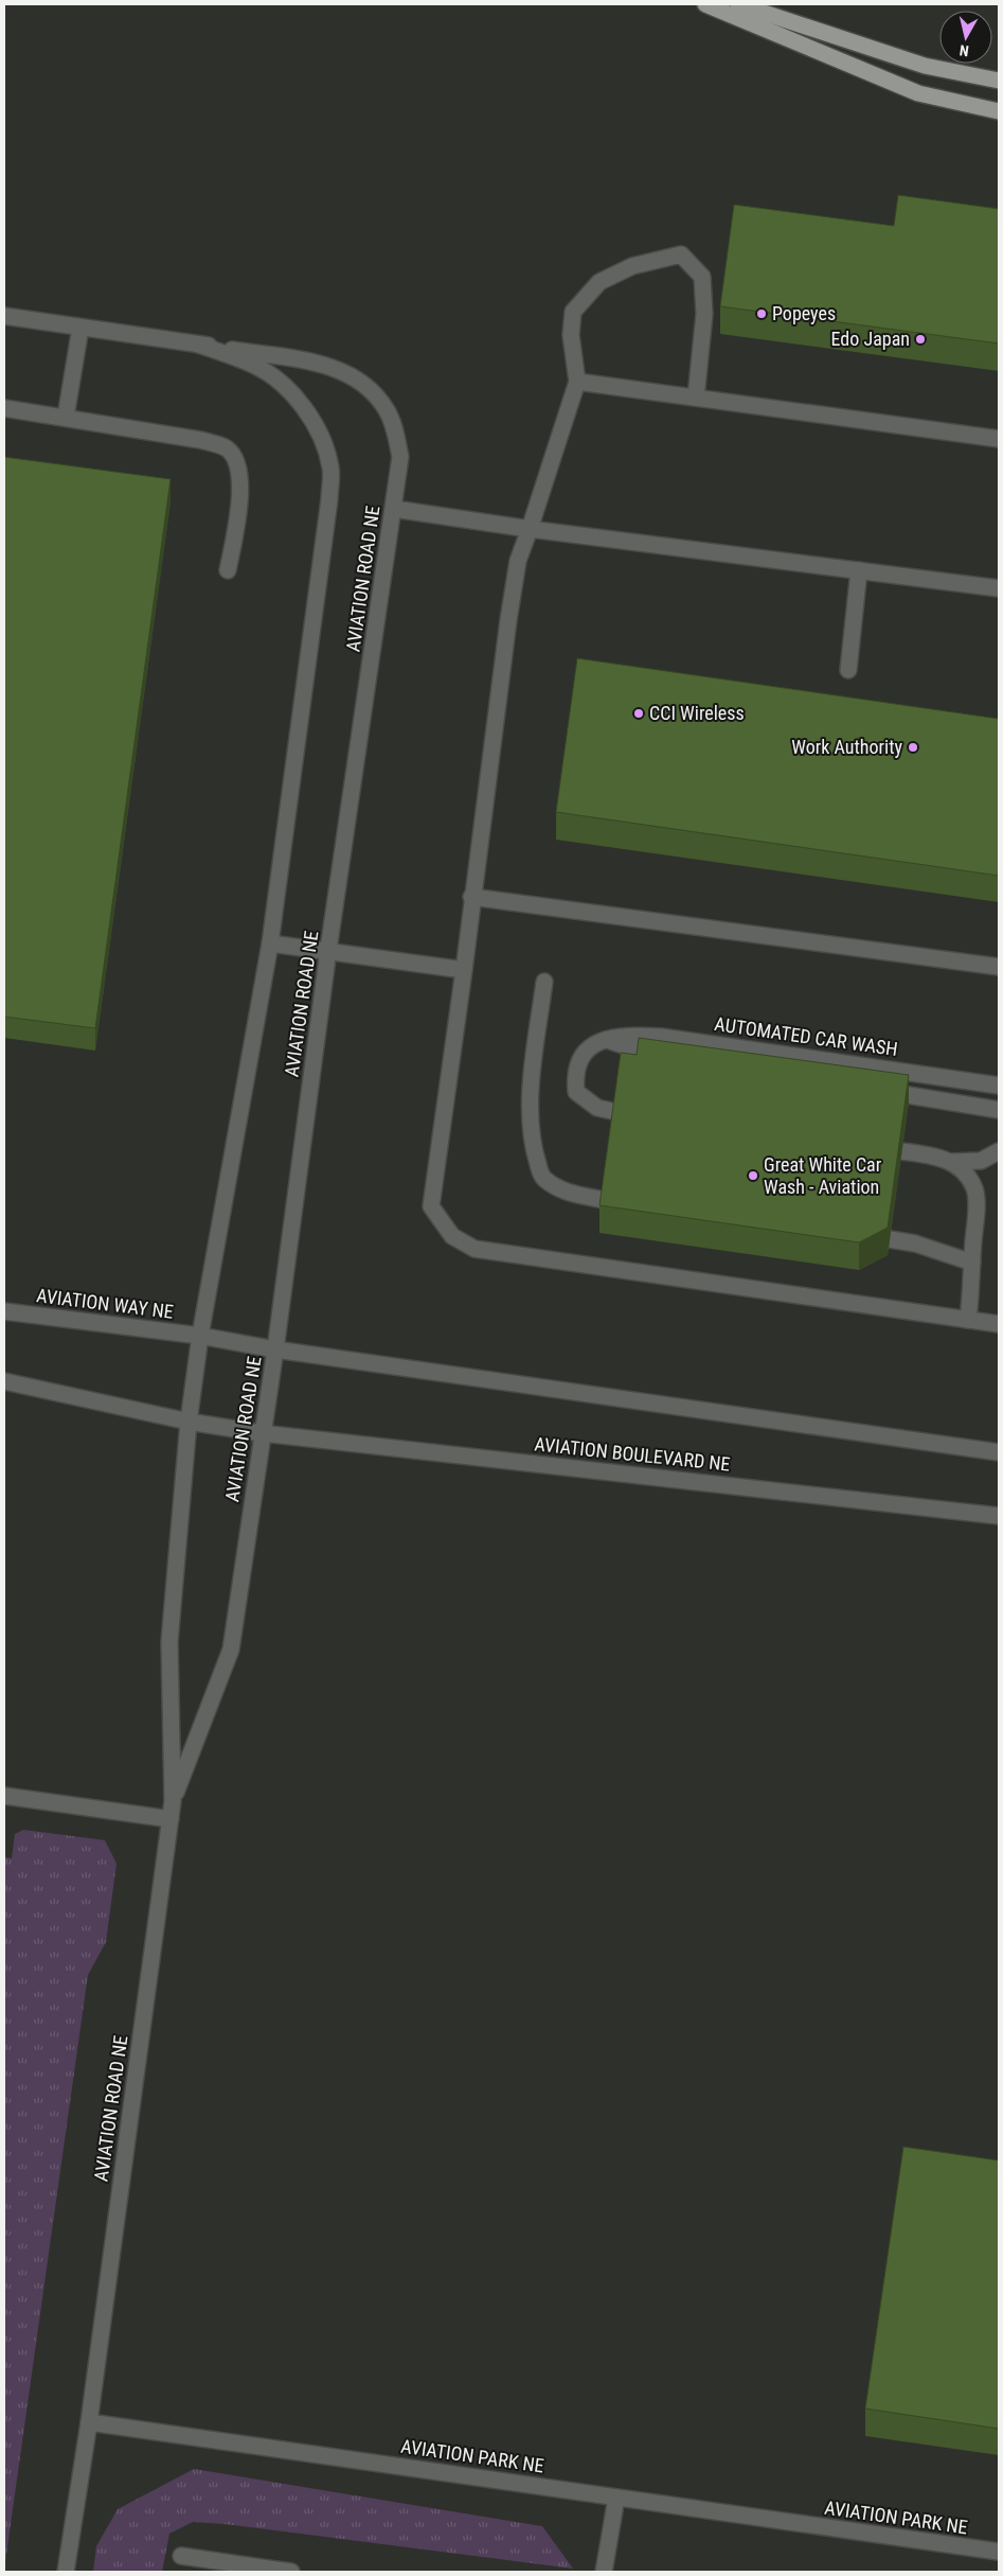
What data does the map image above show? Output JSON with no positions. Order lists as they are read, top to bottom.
{
  "streets": {
    "street": [
      "AVIATION ROAD NE",
      "AUTOMATED CAR WASH",
      "AVIATION WAY NE",
      "AVIATION BOULEVARD NE",
      "AVIATION PARK NE"
    ]
  },
  "crossings": [
    ["AVIATION ROAD NE", "AVIATION WAY NE"],
    ["AVIATION ROAD NE", "AVIATION BOULEVARD NE"],
    ["AVIATION ROAD NE", "AVIATION PARK NE"]
  ],
  "places": [
    "Popeyes",
    "Edo Japan",
    "CCI Wireless",
    "Work Authority",
    "Great White Car Wash - Aviation"
  ],
  "north": "bottom"
}
